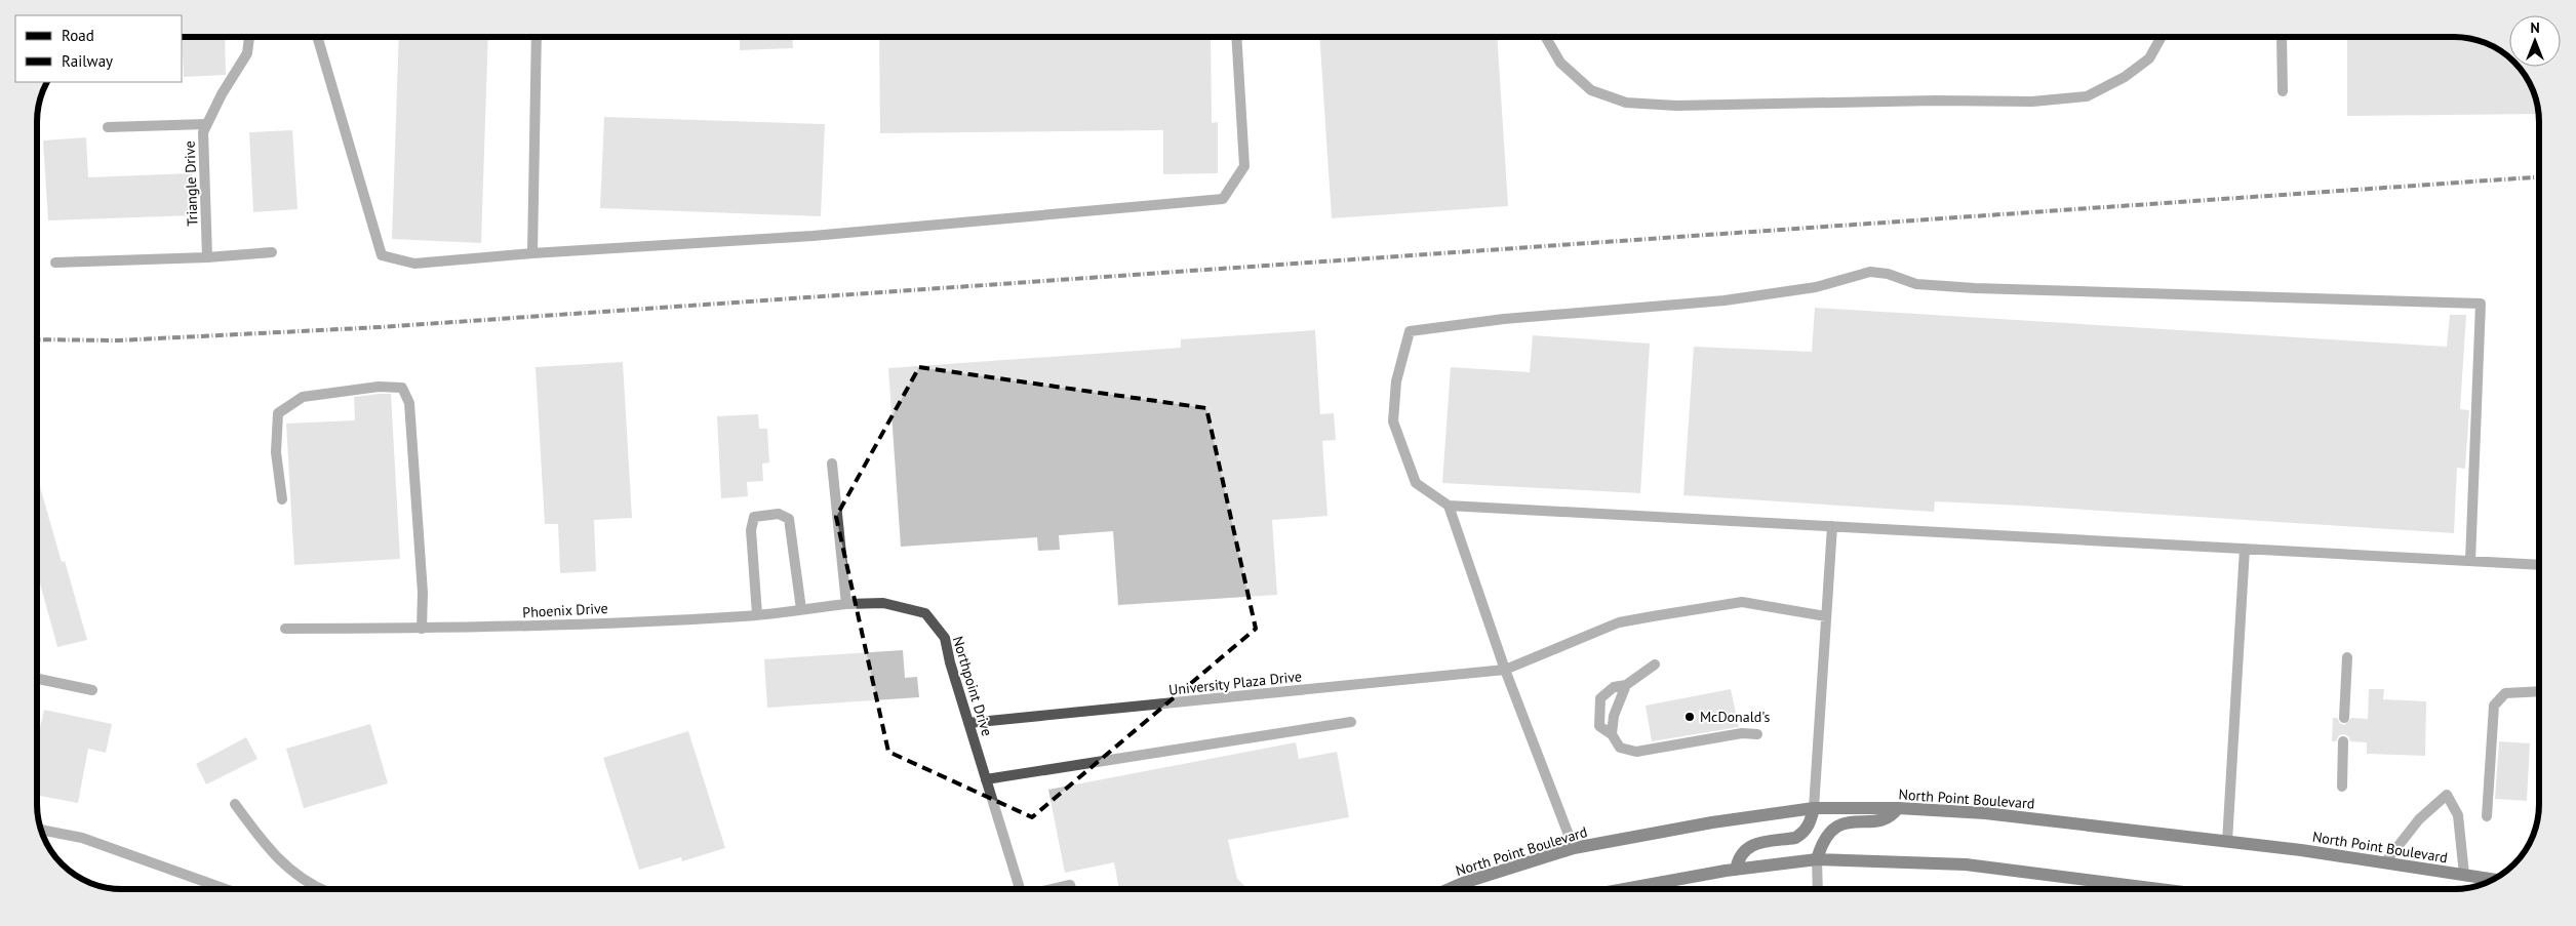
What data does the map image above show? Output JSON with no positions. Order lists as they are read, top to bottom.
{
  "streets": {
    "main road": ["North Point Boulevard"],
    "street": [
      "Triangle Drive",
      "Phoenix Drive",
      "University Plaza Drive",
      "Northpoint Drive"
    ]
  },
  "crossings": [
    ["Phoenix Drive", "Northpoint Drive"],
    ["University Plaza Drive", "Northpoint Drive"]
  ],
  "places": ["McDonald's"],
  "legend": ["Road", "Railway"],
  "north": "top"
}
